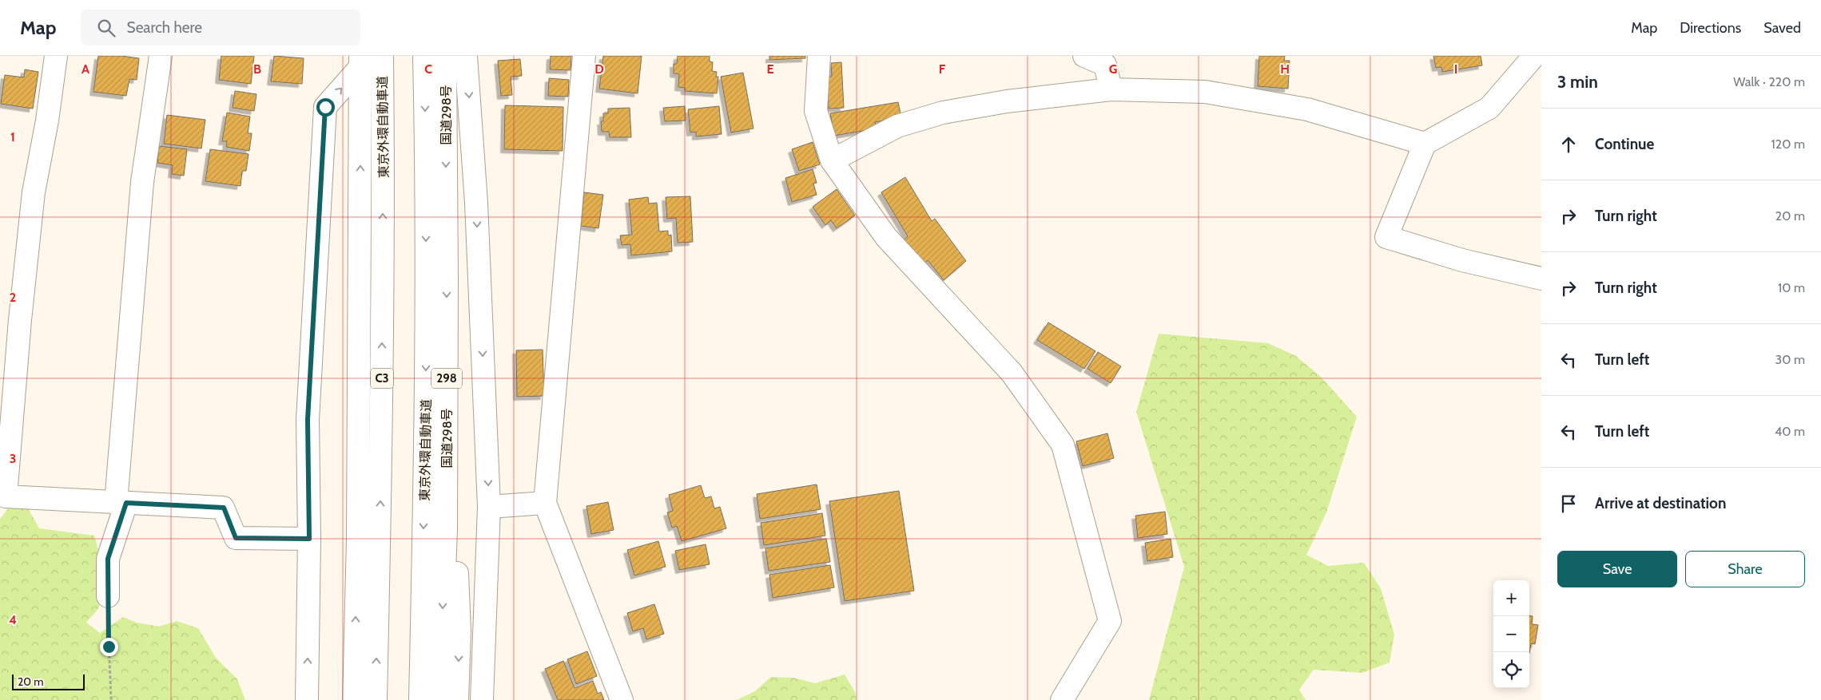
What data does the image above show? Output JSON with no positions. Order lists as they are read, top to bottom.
{
  "streets": {
    "main road": [
      "国道298号",
      "東京外環自動車道",
      "C3",
      "298"
    ]
  },
  "scale_bar": "20 m",
  "page": {
    "header": "Map",
    "search": "Search here",
    "nav": ["Map", "Directions", "Saved"],
    "heading": ["3 min", "Walk · 220 m"],
    "list": [
      ["Continue", "120 m"],
      ["Turn right", "20 m"],
      ["Turn right", "10 m"],
      ["Turn left", "30 m"],
      ["Turn left", "40 m"],
      "Arrive at destination"
    ],
    "buttons": ["Save", "Share"],
    "map_buttons": ["+", "−"],
    "scale": "20 m"
  },
  "grid": {
    "columns": [
      "A",
      "B",
      "C",
      "D",
      "E",
      "F",
      "G",
      "H",
      "I"
    ],
    "rows": [
      "1",
      "2",
      "3",
      "4"
    ]
  }
}
